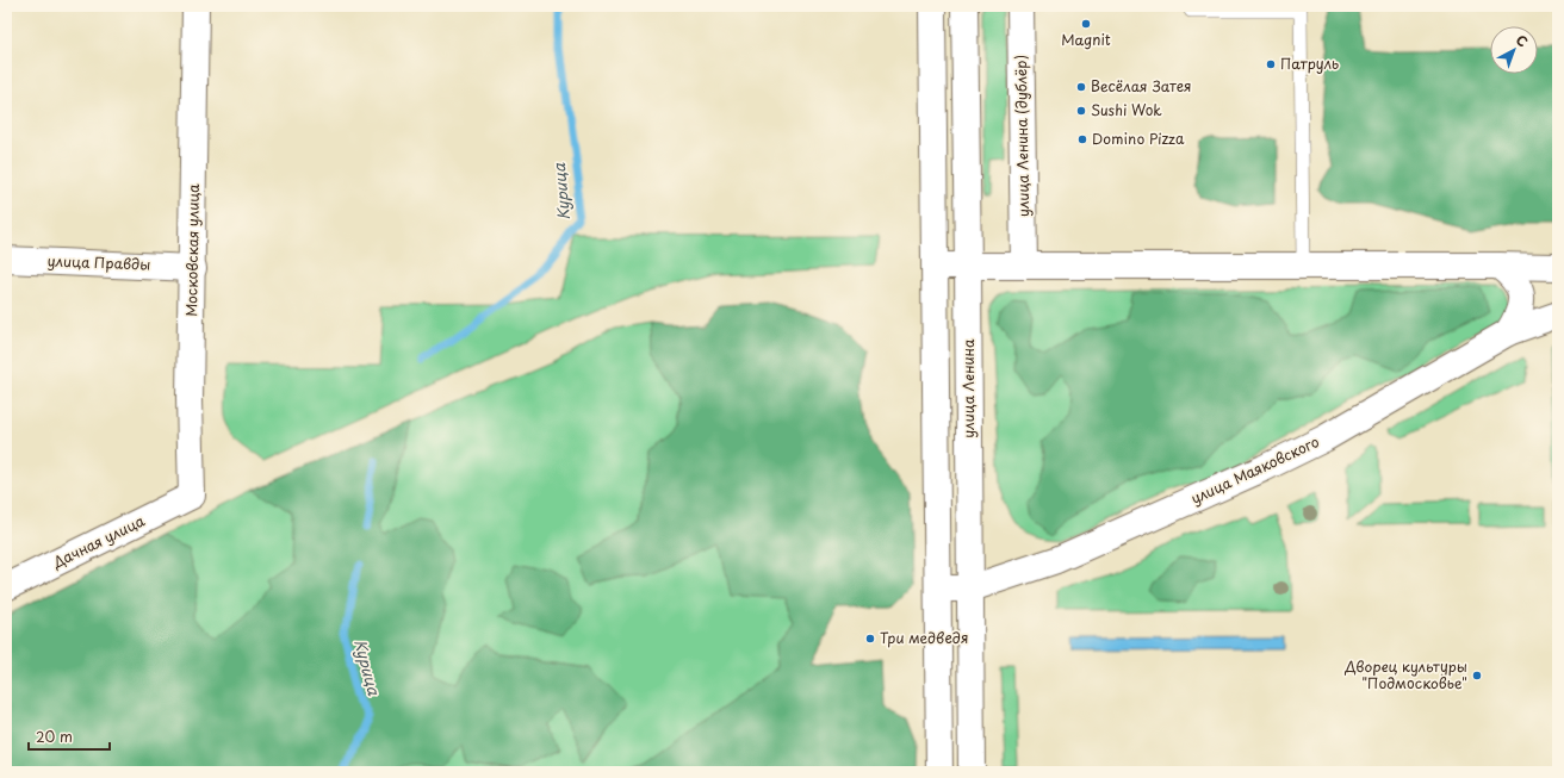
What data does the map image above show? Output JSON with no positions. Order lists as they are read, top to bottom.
{
  "streets": {
    "street": [
      "улица Ленина (дублёр)",
      "Московская улица",
      "улица Правды",
      "улица Ленина",
      "улица Маяковского",
      "Дачная улица"
    ]
  },
  "crossings": [
    ["Московская улица", "улица Правды"],
    ["Московская улица", "Дачная улица"],
    ["улица Ленина", "улица Маяковского"]
  ],
  "water": ["Курица"],
  "places": [
    "Magnit",
    "Патруль",
    "Весёлая Затея",
    "Sushi Wok",
    "Domino Pizza",
    "Три медведя",
    "Дворец культуры \"Подмосковье\""
  ],
  "scale_bar": "20 m",
  "north": "top right"
}
